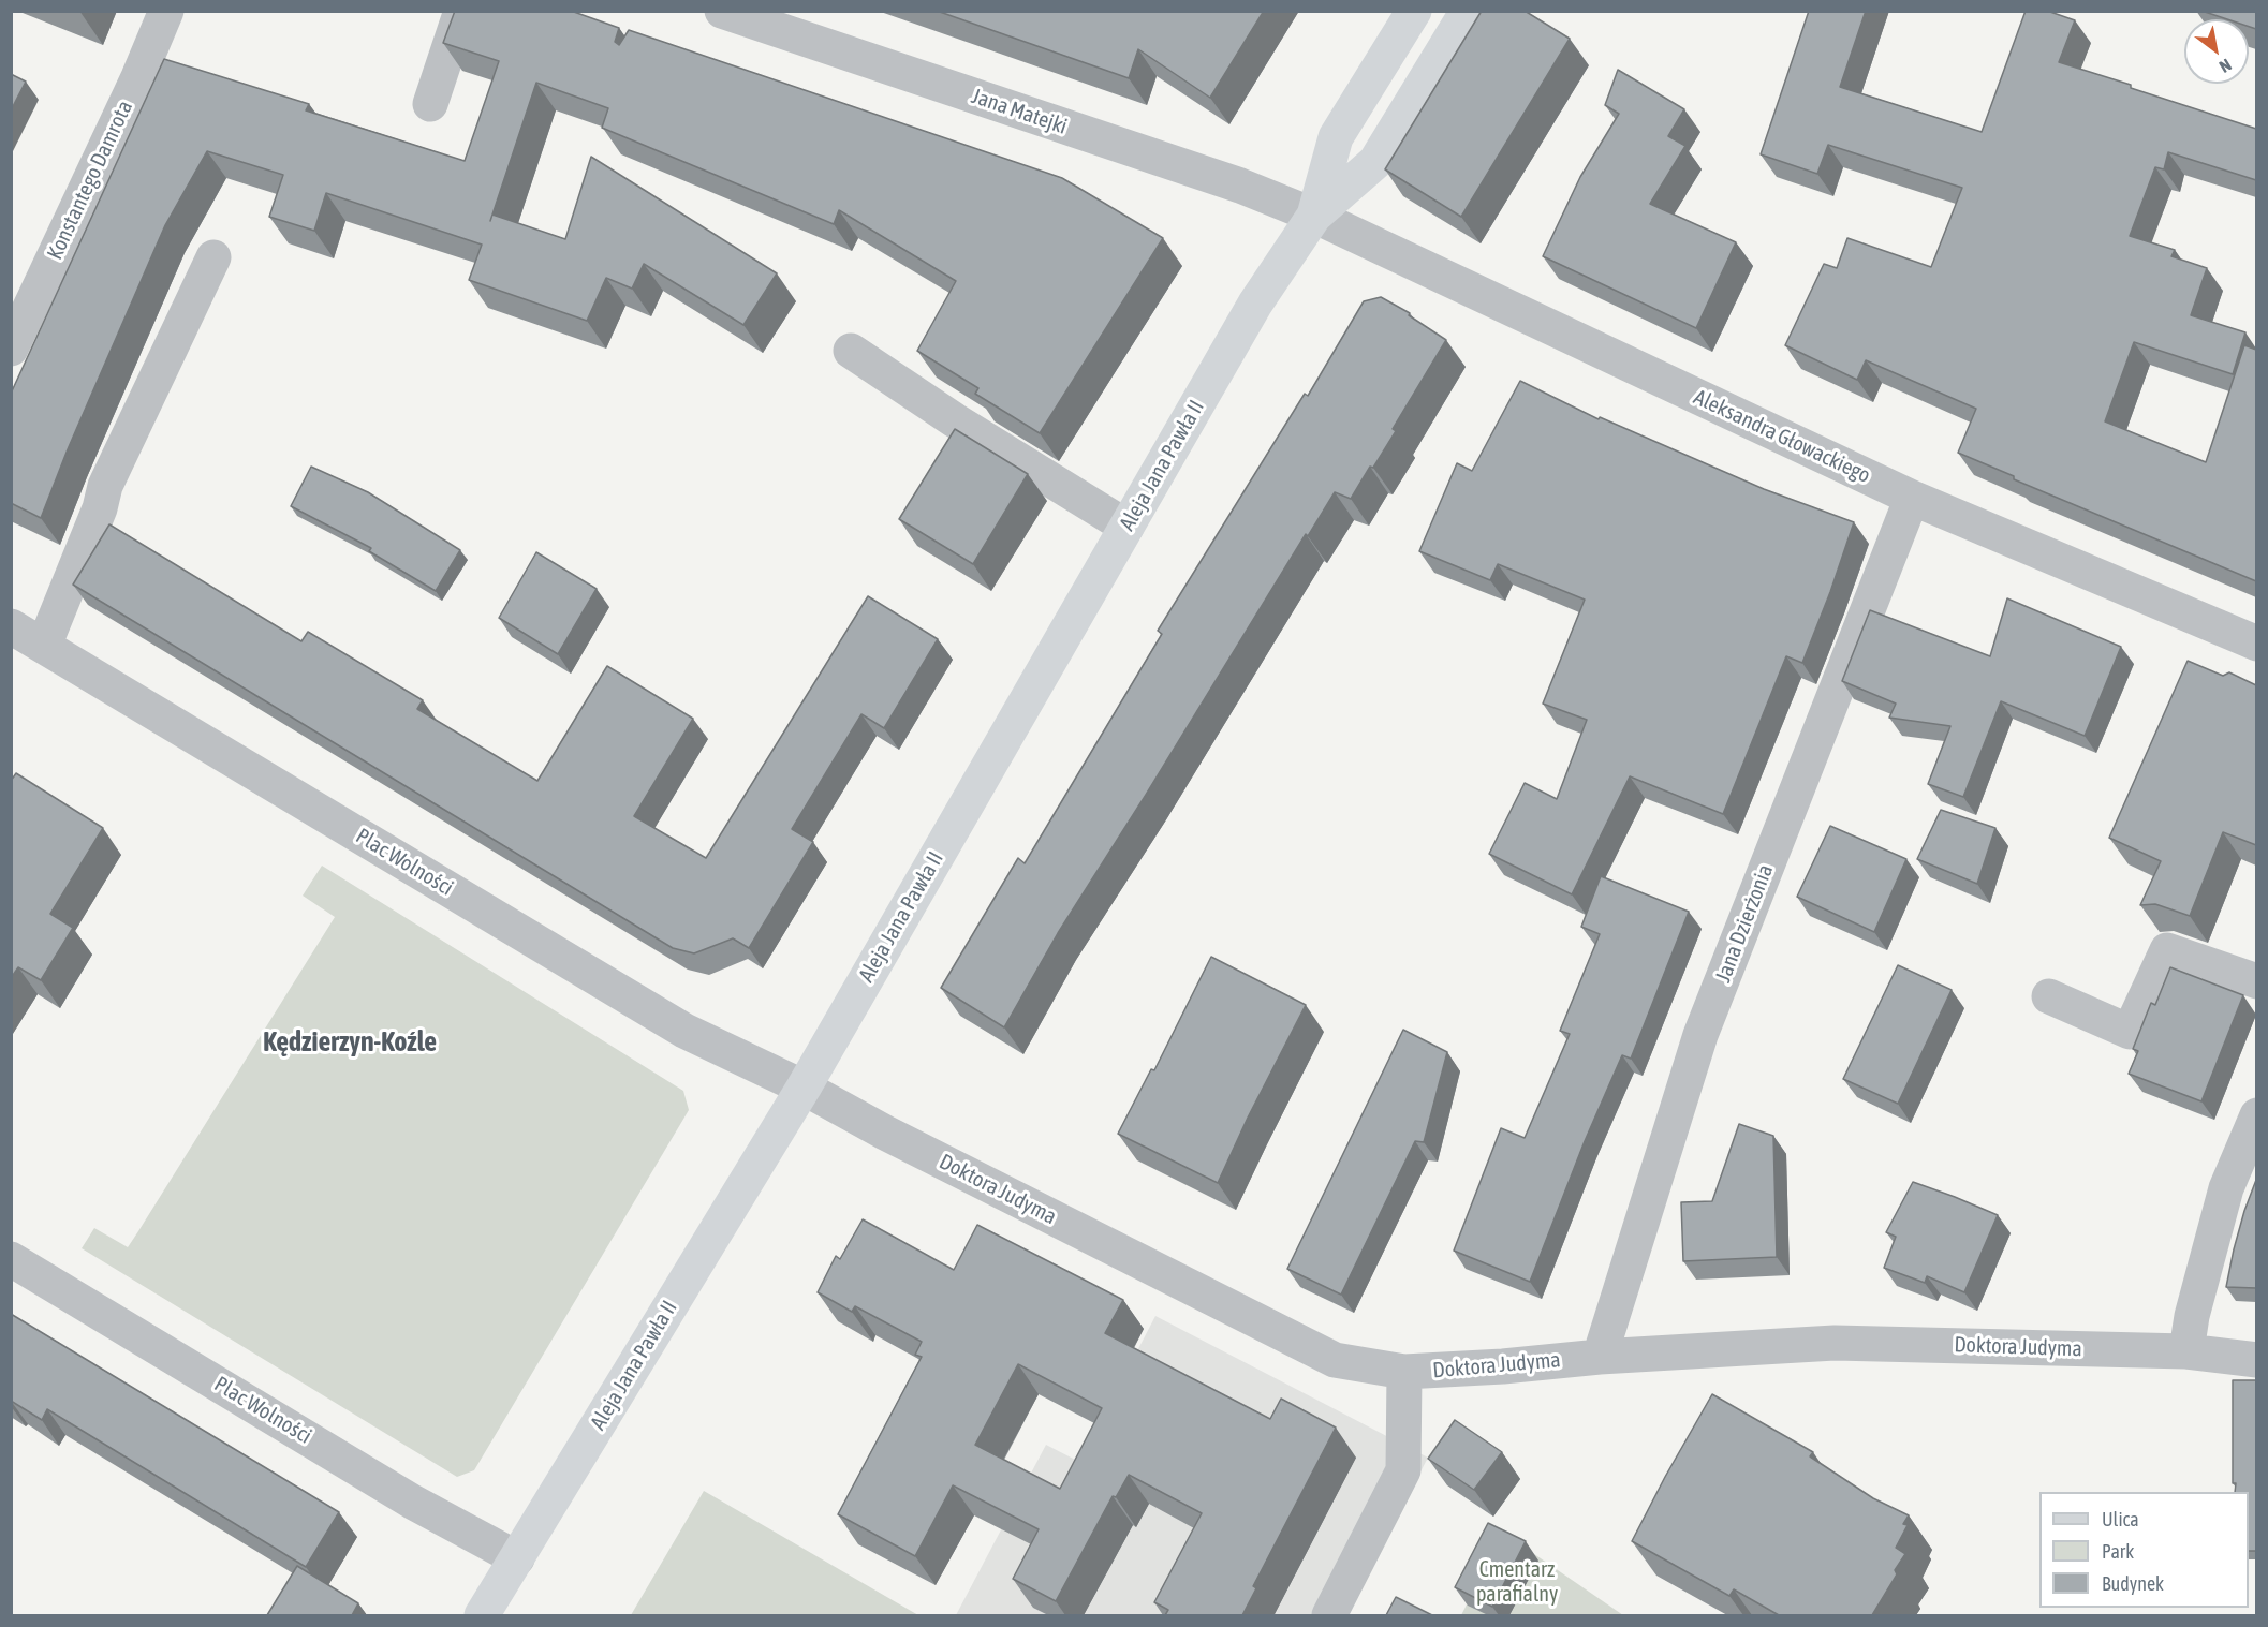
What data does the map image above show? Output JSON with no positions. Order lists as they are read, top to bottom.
{
  "streets": {
    "main road": ["Aleja Jana Pawła II"],
    "street": [
      "Jana Matejki",
      "Konstantego Damrota",
      "Aleksandra Głowackiego",
      "Plac Wolności",
      "Jana Dzierżonia",
      "Doktora Judyma"
    ]
  },
  "crossings": [
    ["Jana Matejki", "Aleksandra Głowackiego"],
    ["Jana Matejki", "Aleja Jana Pawła II"],
    ["Aleksandra Głowackiego", "Aleja Jana Pawła II"],
    ["Aleksandra Głowackiego", "Jana Dzierżonia"],
    ["Aleja Jana Pawła II", "Plac Wolności"],
    ["Aleja Jana Pawła II", "Doktora Judyma"],
    ["Plac Wolności", "Doktora Judyma"],
    ["Jana Dzierżonia", "Doktora Judyma"]
  ],
  "districts": ["Kędzierzyn-Koźle"],
  "parks": ["Cmentarz parafialny"],
  "legend": ["Ulica", "Park", "Budynek"],
  "north": "bottom right"
}
